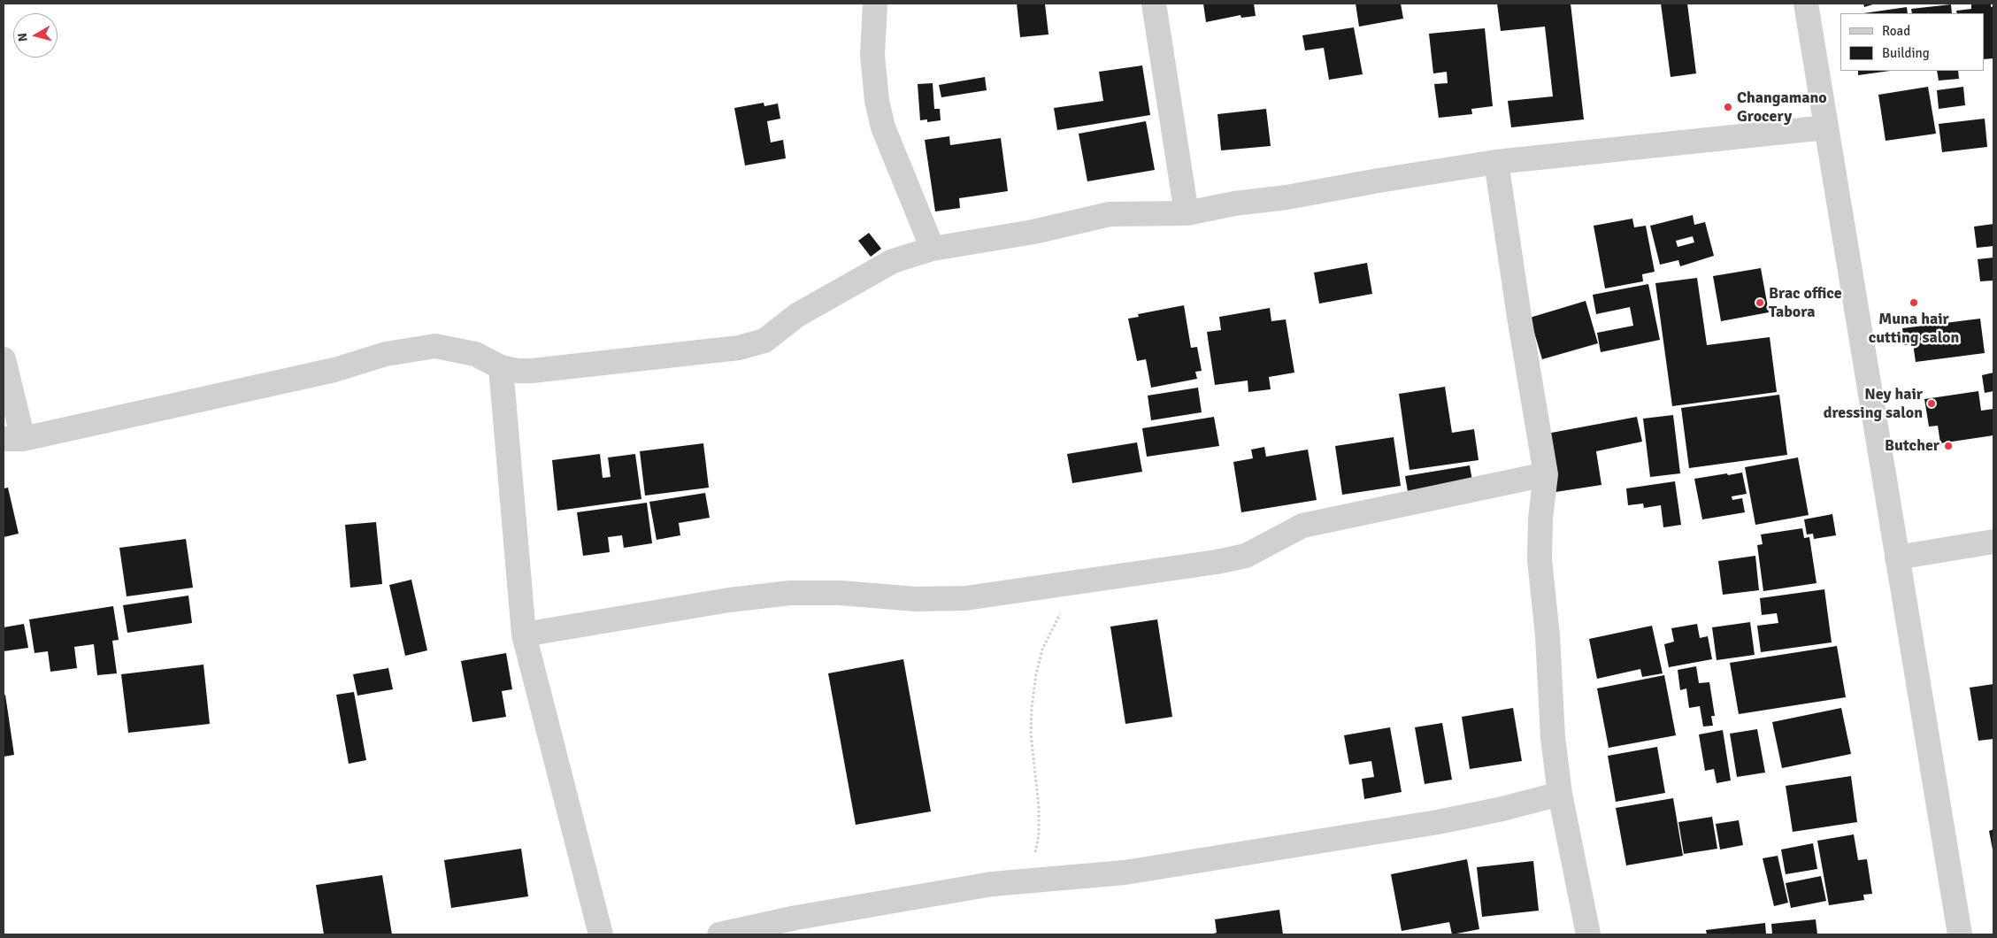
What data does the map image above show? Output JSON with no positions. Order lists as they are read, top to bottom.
{
  "places": [
    "Changamano Grocery",
    "Brac office Tabora",
    "Muna hair cutting salon",
    "Ney hair dressing salon",
    "Butcher"
  ],
  "legend": ["Road", "Building"],
  "north": "left"
}
